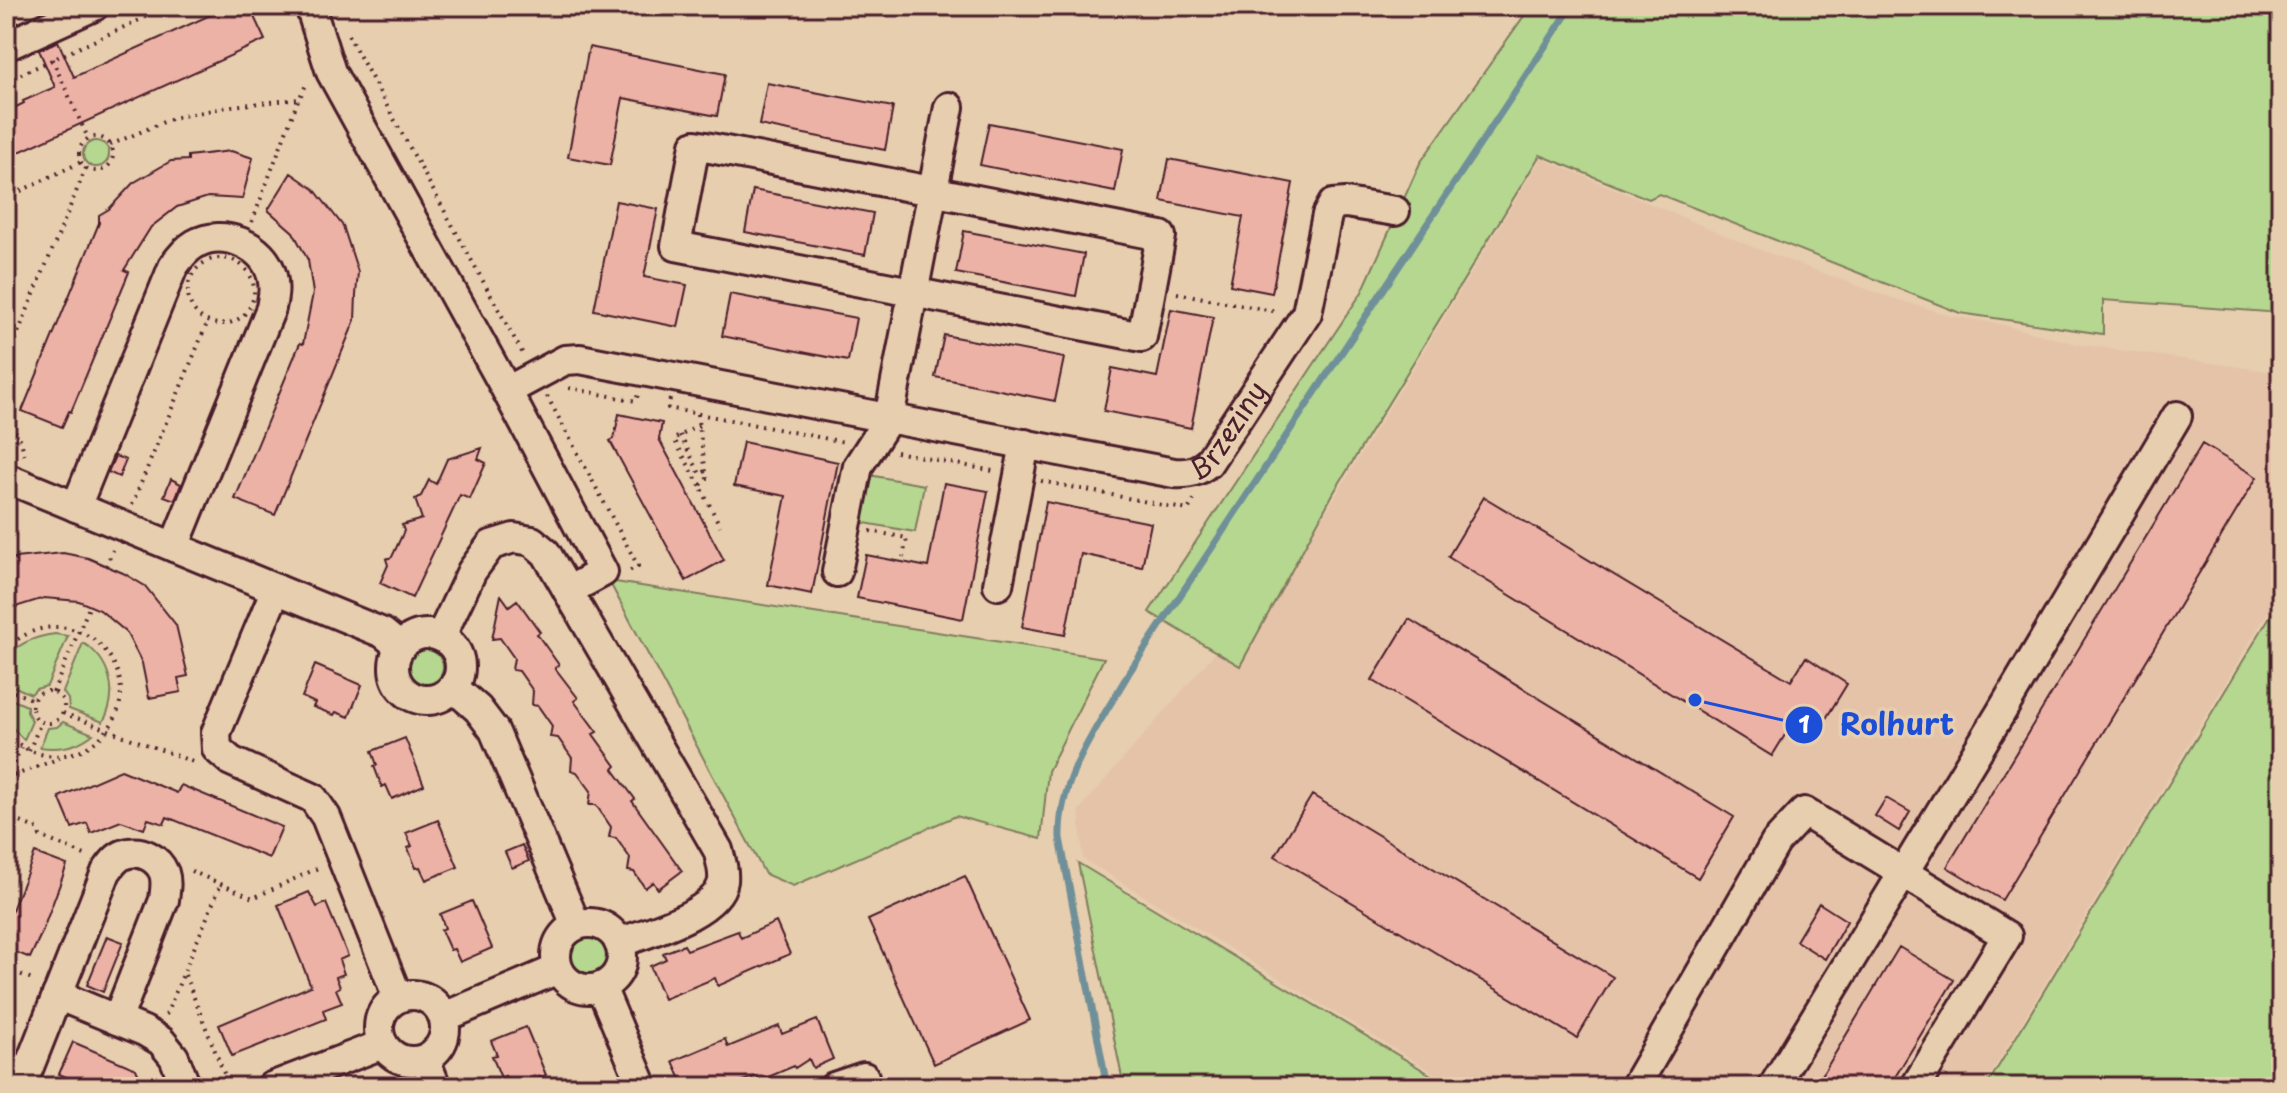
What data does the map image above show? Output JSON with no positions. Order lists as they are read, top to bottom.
{
  "streets": {
    "street": ["Brzeziny"]
  },
  "places": ["Rolhurt"]
}
